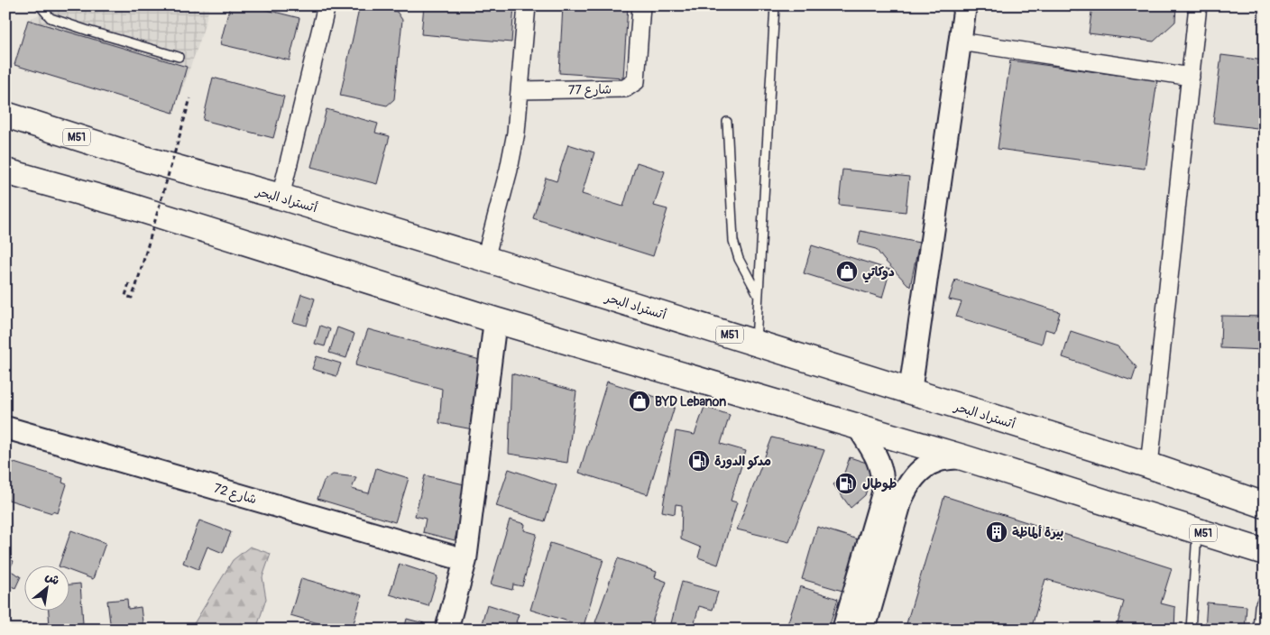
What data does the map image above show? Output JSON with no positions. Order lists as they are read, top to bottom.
{
  "streets": {
    "highway": ["M51", "أتستراد البحر"],
    "street": ["شارع 77", "شارع 72"]
  },
  "places": {
    "shop": ["دوكاتي", "BYD Lebanon"],
    "fuel station": ["مدكو الدورة", "طوطال"],
    "building": ["بيرة ألماظة"]
  },
  "north": "top right"
}
